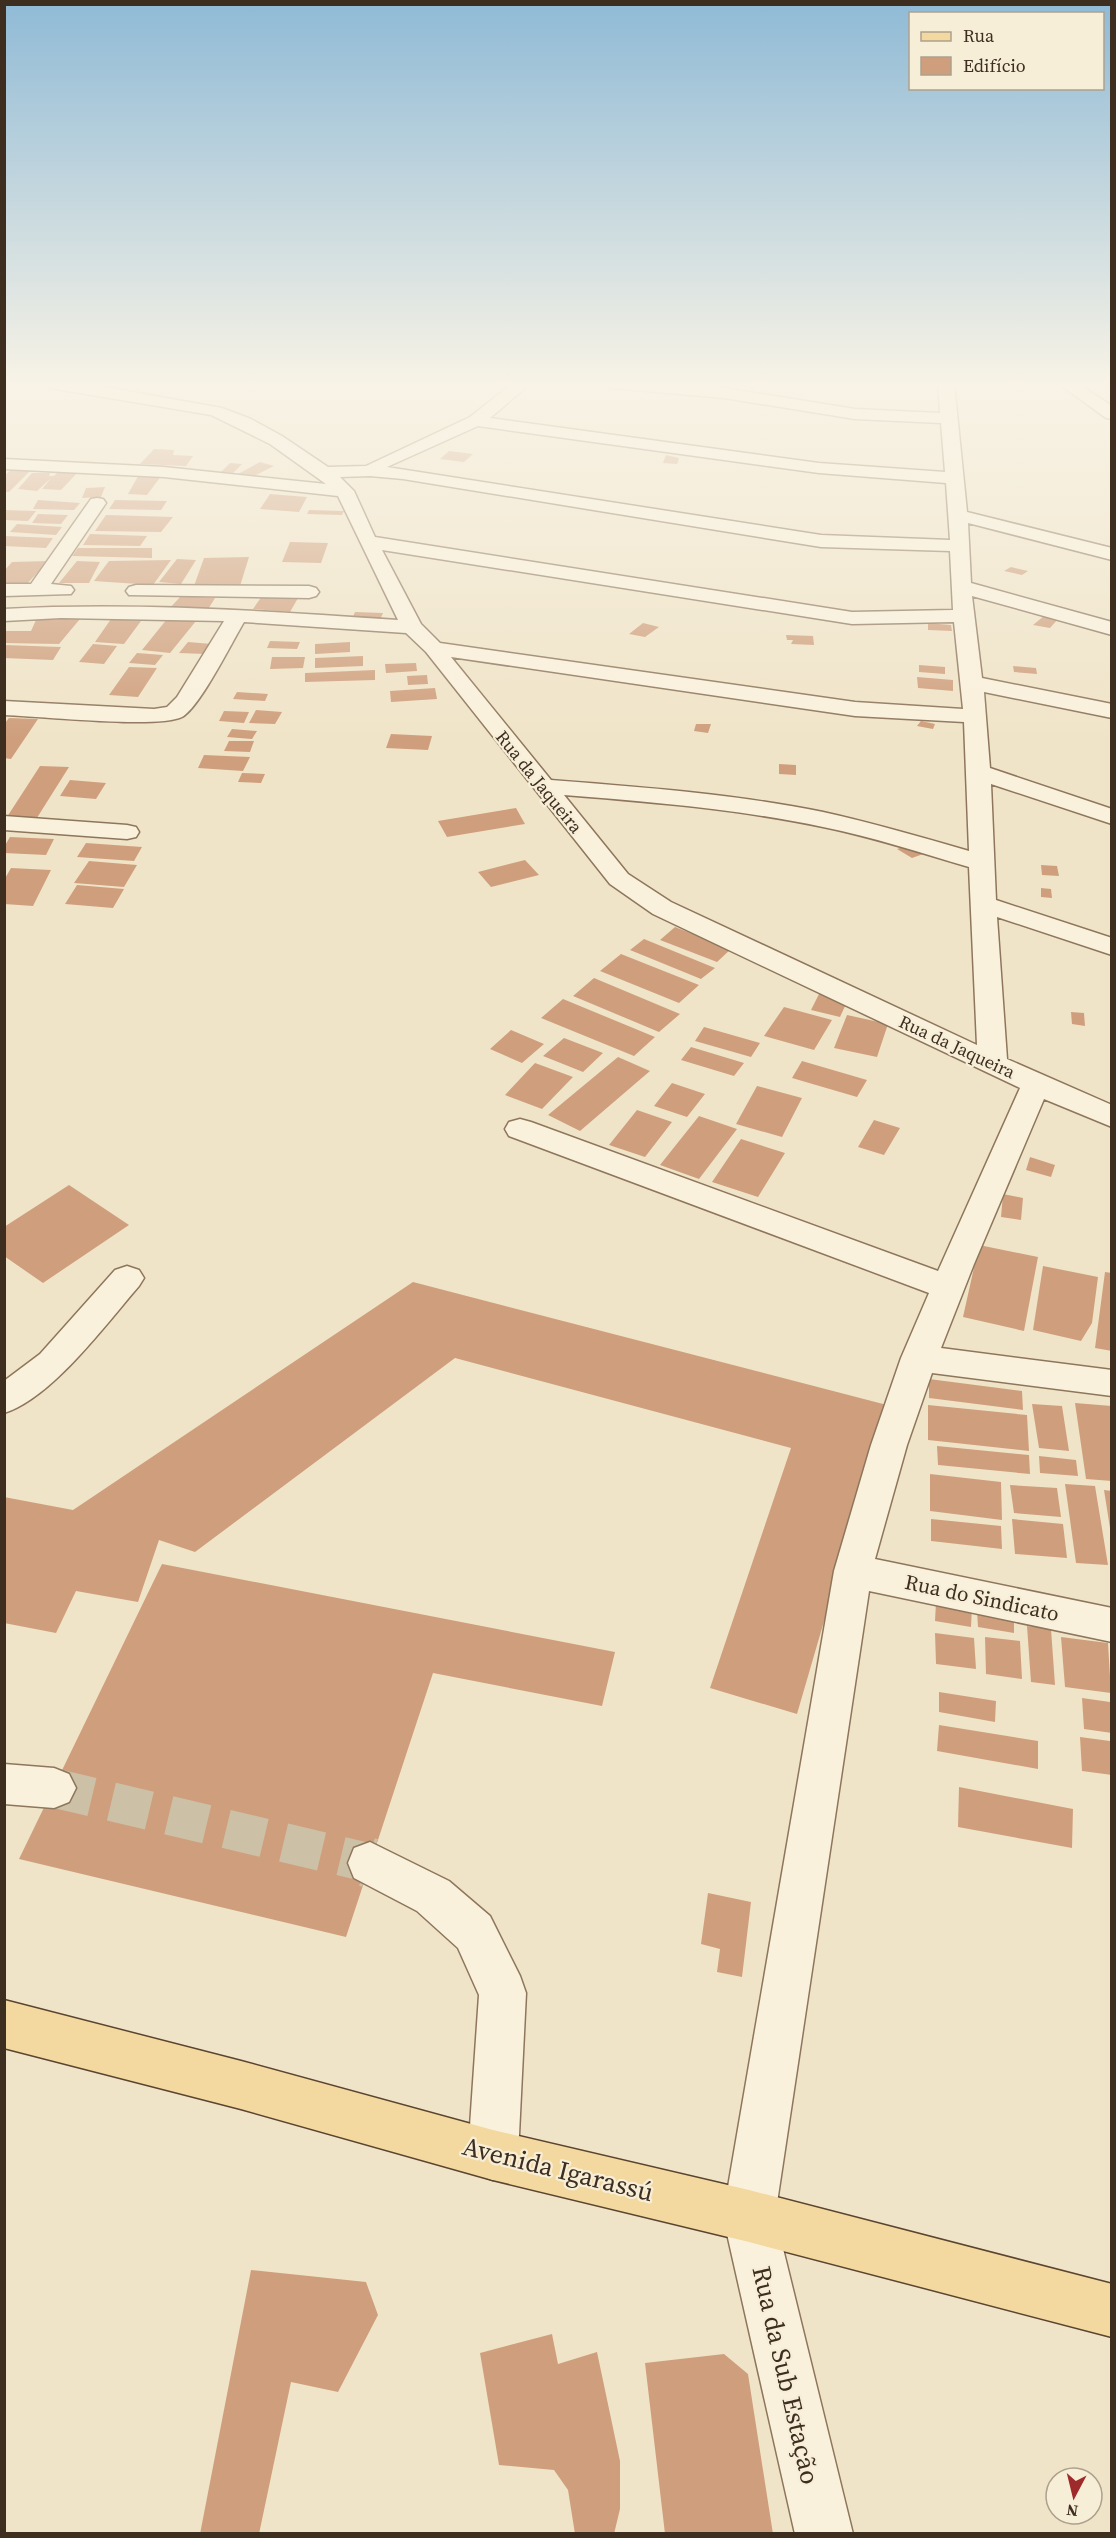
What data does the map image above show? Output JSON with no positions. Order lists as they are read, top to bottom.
{
  "streets": {
    "main road": ["Avenida Igarassú"],
    "street": ["Rua da Jaqueira", "Rua do Sindicato", "Rua da Sub Estação"]
  },
  "crossings": [
    ["Avenida Igarassú", "Rua da Sub Estação"]
  ],
  "legend": ["Rua", "Edifício"],
  "north": "bottom"
}
